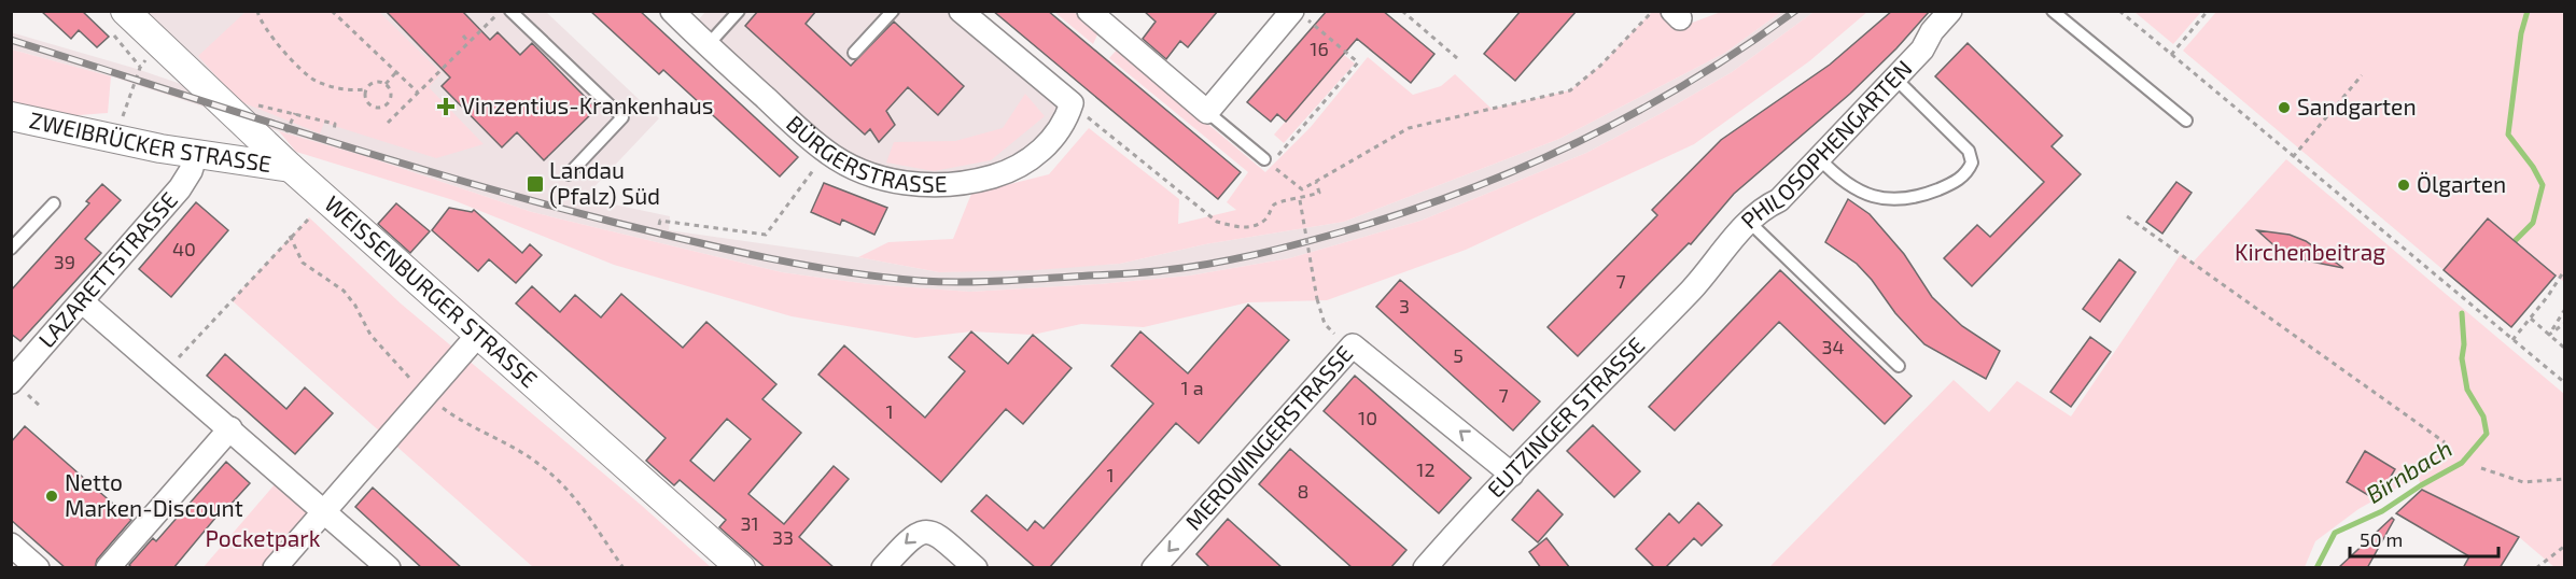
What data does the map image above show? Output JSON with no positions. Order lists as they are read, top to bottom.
{
  "streets": {
    "street": [
      "ZWEIBRÜCKER STRASSE",
      "PHILOSOPHENGARTEN",
      "BÜRGERSTRASSE",
      "LAZARETTSTRASSE",
      "WEISSENBURGER STRASSE",
      "EUTZINGER STRASSE",
      "MEROWINGERSTRASSE"
    ]
  },
  "crossings": [
    ["ZWEIBRÜCKER STRASSE", "LAZARETTSTRASSE"],
    ["ZWEIBRÜCKER STRASSE", "WEISSENBURGER STRASSE"],
    ["PHILOSOPHENGARTEN", "EUTZINGER STRASSE"],
    ["EUTZINGER STRASSE", "MEROWINGERSTRASSE"]
  ],
  "water": ["Birnbach"],
  "parks": ["Kirchenbeitrag", "Pocketpark"],
  "places": {
    "health": ["Vinzentius-Krankenhaus"],
    "other": ["Sandgarten", "Ölgarten", "Netto Marken-Discount"],
    "transit": ["Landau (Pfalz) Süd"]
  },
  "house_numbers": [
    "16",
    "40",
    "39",
    "7",
    "3",
    "34",
    "5",
    "1 a",
    "7",
    "1",
    "10",
    "12",
    "1",
    "8",
    "31",
    "33"
  ],
  "scale_bar": "50 m"
}
